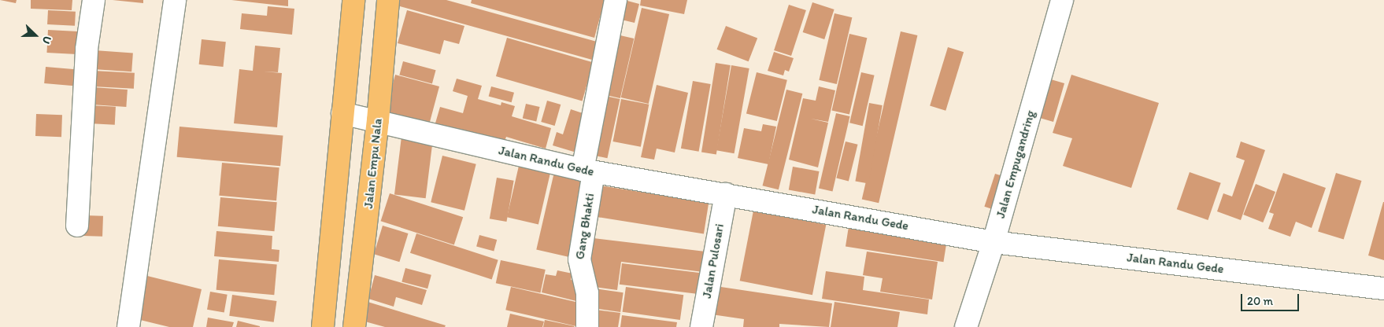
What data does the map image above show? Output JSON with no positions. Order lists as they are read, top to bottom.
{
  "streets": {
    "main road": ["Jalan Empu Nala"],
    "street": [
      "Jalan Randu Gede",
      "Jalan Empugandring",
      "Gang Bhakti",
      "Jalan Pulosari"
    ]
  },
  "crossings": [
    ["Jalan Randu Gede", "Jalan Empu Nala"],
    ["Jalan Randu Gede", "Jalan Empugandring"],
    ["Jalan Randu Gede", "Gang Bhakti"],
    ["Jalan Randu Gede", "Jalan Pulosari"]
  ],
  "scale_bar": "20 m",
  "north": "right"
}
